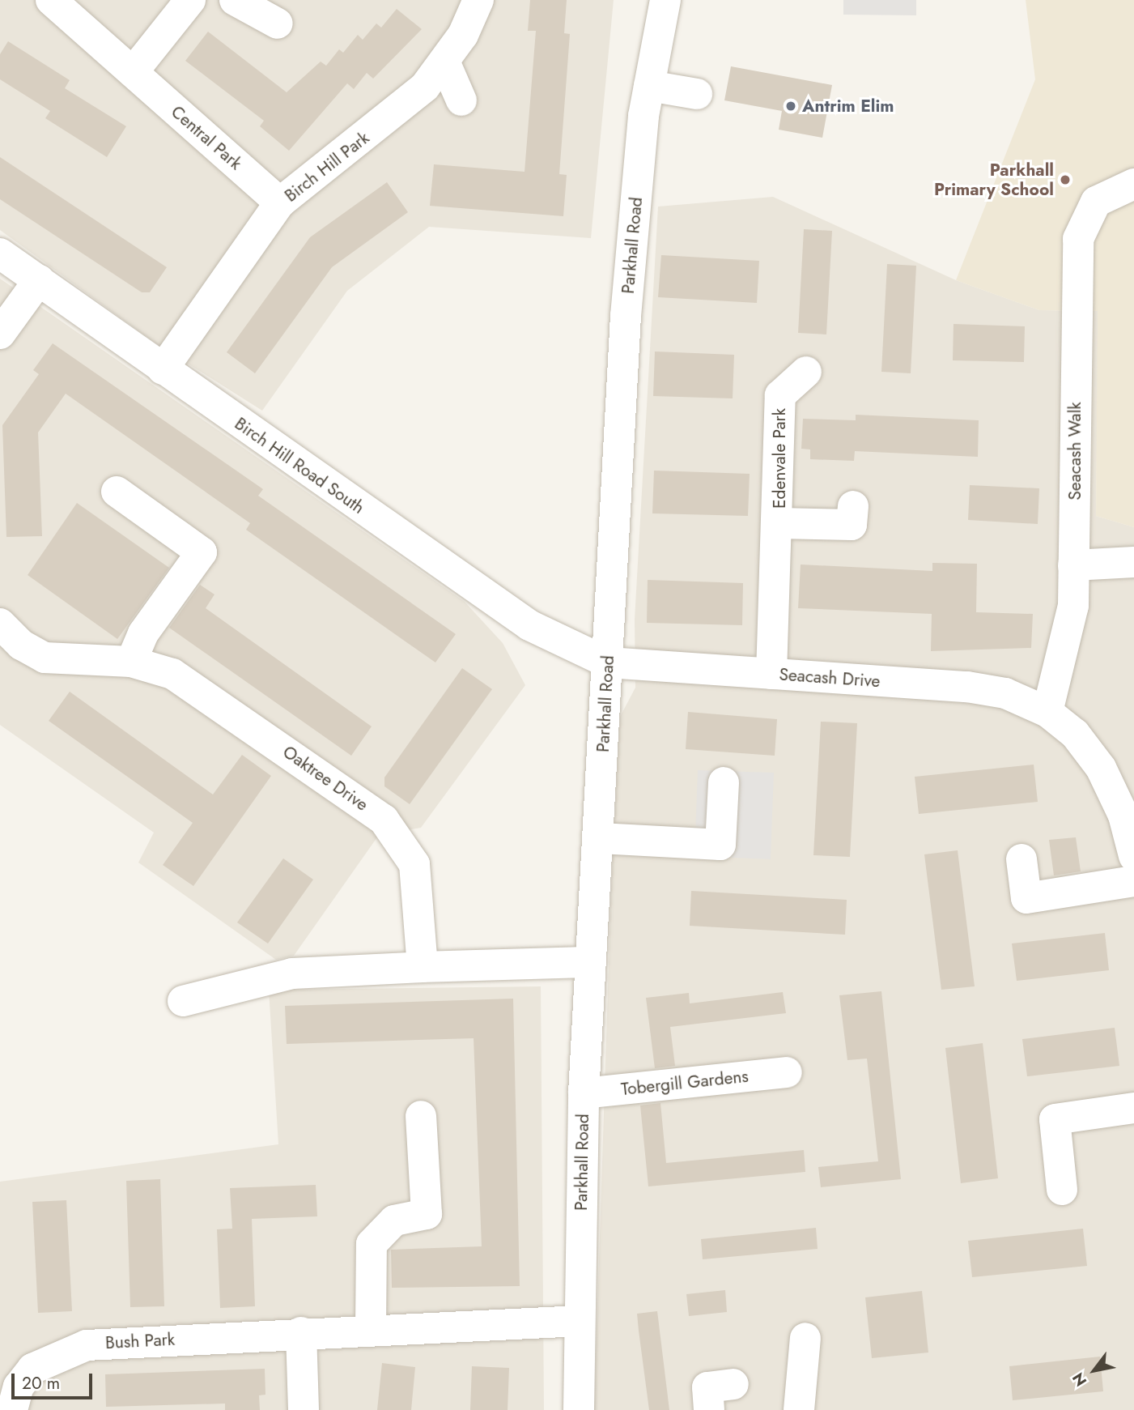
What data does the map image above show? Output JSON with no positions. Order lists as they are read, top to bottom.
{
  "streets": {
    "street": [
      "Central Park",
      "Birch Hill Park",
      "Parkhall Road",
      "Seacash Walk",
      "Edenvale Park",
      "Birch Hill Road South",
      "Seacash Drive",
      "Oaktree Drive",
      "Tobergill Gardens",
      "Bush Park"
    ]
  },
  "crossings": [
    ["Central Park", "Birch Hill Park"],
    ["Birch Hill Park", "Birch Hill Road South"],
    ["Parkhall Road", "Birch Hill Road South"],
    ["Parkhall Road", "Seacash Drive"],
    ["Parkhall Road", "Tobergill Gardens"],
    ["Parkhall Road", "Bush Park"],
    ["Edenvale Park", "Seacash Drive"],
    ["Birch Hill Road South", "Seacash Drive"]
  ],
  "places": ["Antrim Elim", "Parkhall Primary School"],
  "scale_bar": "20 m",
  "north": "bottom left"
}
